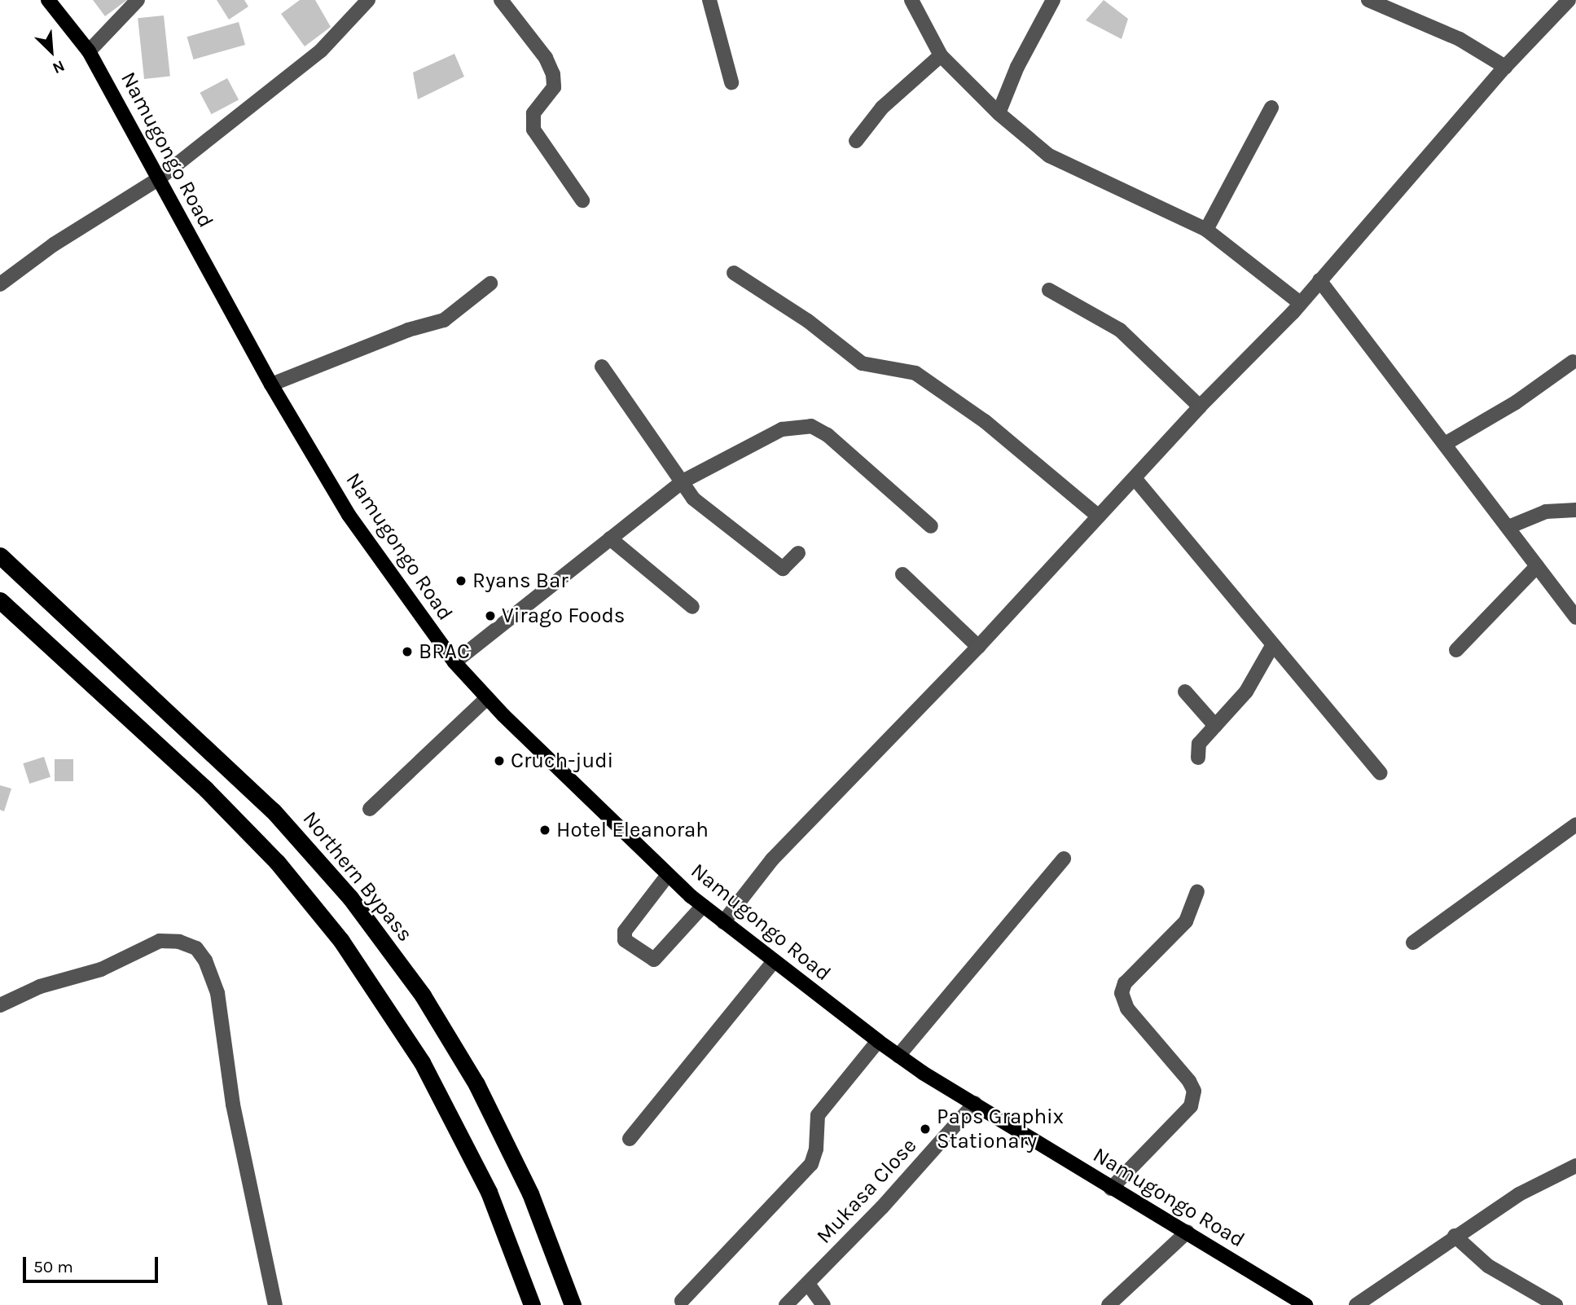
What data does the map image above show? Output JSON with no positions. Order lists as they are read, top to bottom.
{
  "streets": {
    "highway": ["Northern Bypass"],
    "main road": ["Namugongo Road"],
    "street": ["Mukasa Close"]
  },
  "crossings": [
    ["Namugongo Road", "Mukasa Close"]
  ],
  "places": [
    "Ryans Bar",
    "Virago Foods",
    "BRAC",
    "Cruch-judi",
    "Hotel Eleanorah",
    "Paps Graphix Stationary"
  ],
  "scale_bar": "50 m",
  "north": "bottom right"
}
